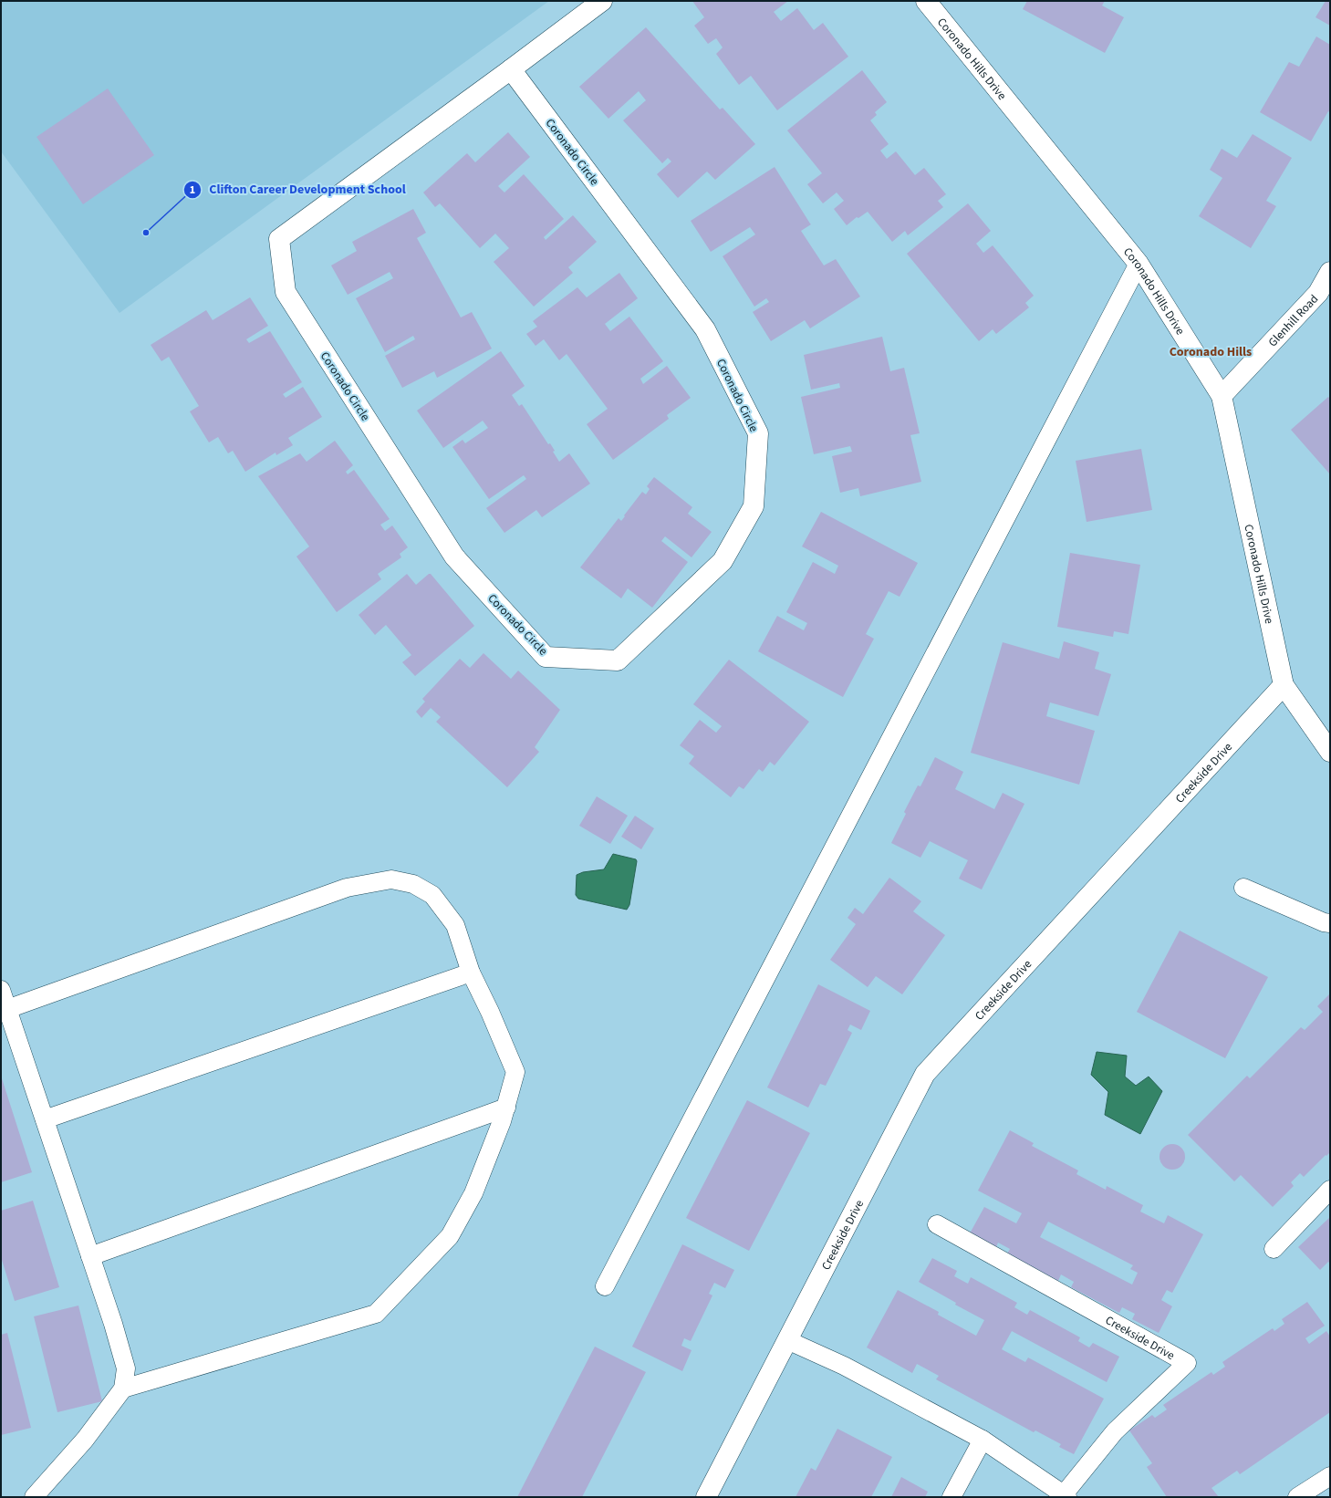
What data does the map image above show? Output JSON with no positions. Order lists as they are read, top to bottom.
{
  "streets": {
    "street": [
      "Coronado Hills Drive",
      "Coronado Circle",
      "Glenhill Road",
      "Creekside Drive"
    ]
  },
  "crossings": [
    ["Coronado Hills Drive", "Glenhill Road"],
    ["Coronado Hills Drive", "Creekside Drive"]
  ],
  "districts": ["Coronado Hills"],
  "places": ["Clifton Career Development School"]
}
